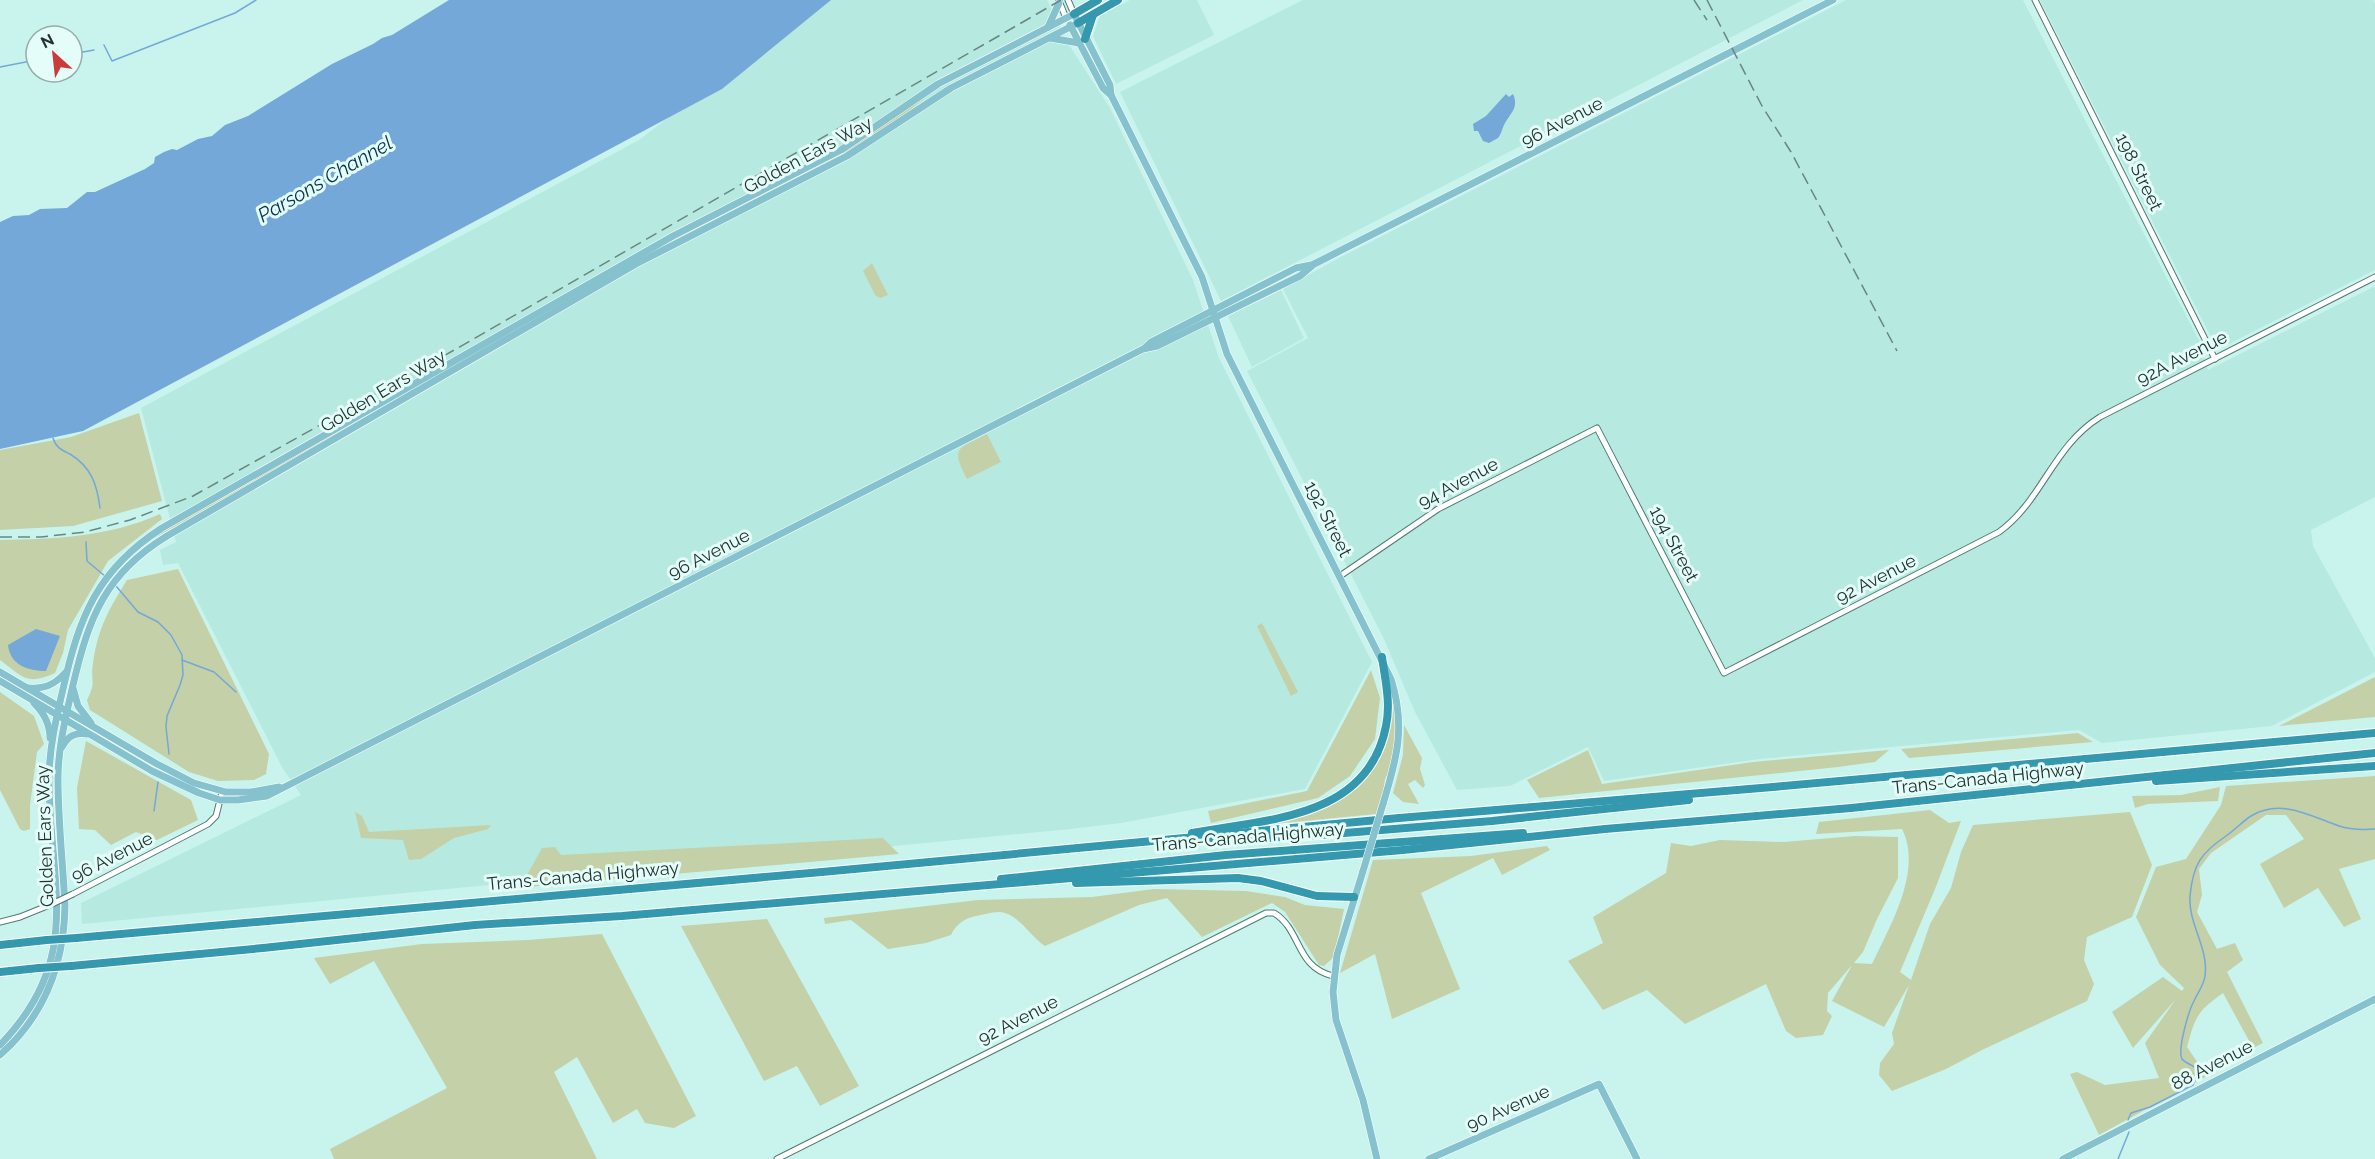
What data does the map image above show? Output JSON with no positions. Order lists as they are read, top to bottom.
{
  "streets": {
    "highway": ["Golden Ears Way", "Trans-Canada Highway"],
    "main road": [
      "96 Avenue",
      "192 Street",
      "88 Avenue",
      "90 Avenue"
    ],
    "street": [
      "198 Street",
      "92A Avenue",
      "94 Avenue",
      "194 Street",
      "92 Avenue"
    ]
  },
  "crossings": [
    ["96 Avenue", "192 Street"],
    ["Golden Ears Way", "192 Street"],
    ["198 Street", "92A Avenue"],
    ["92A Avenue", "92 Avenue"],
    ["94 Avenue", "192 Street"],
    ["94 Avenue", "194 Street"],
    ["192 Street", "92 Avenue"],
    ["194 Street", "92 Avenue"]
  ],
  "water": ["Parsons Channel"],
  "north": "top left"
}
